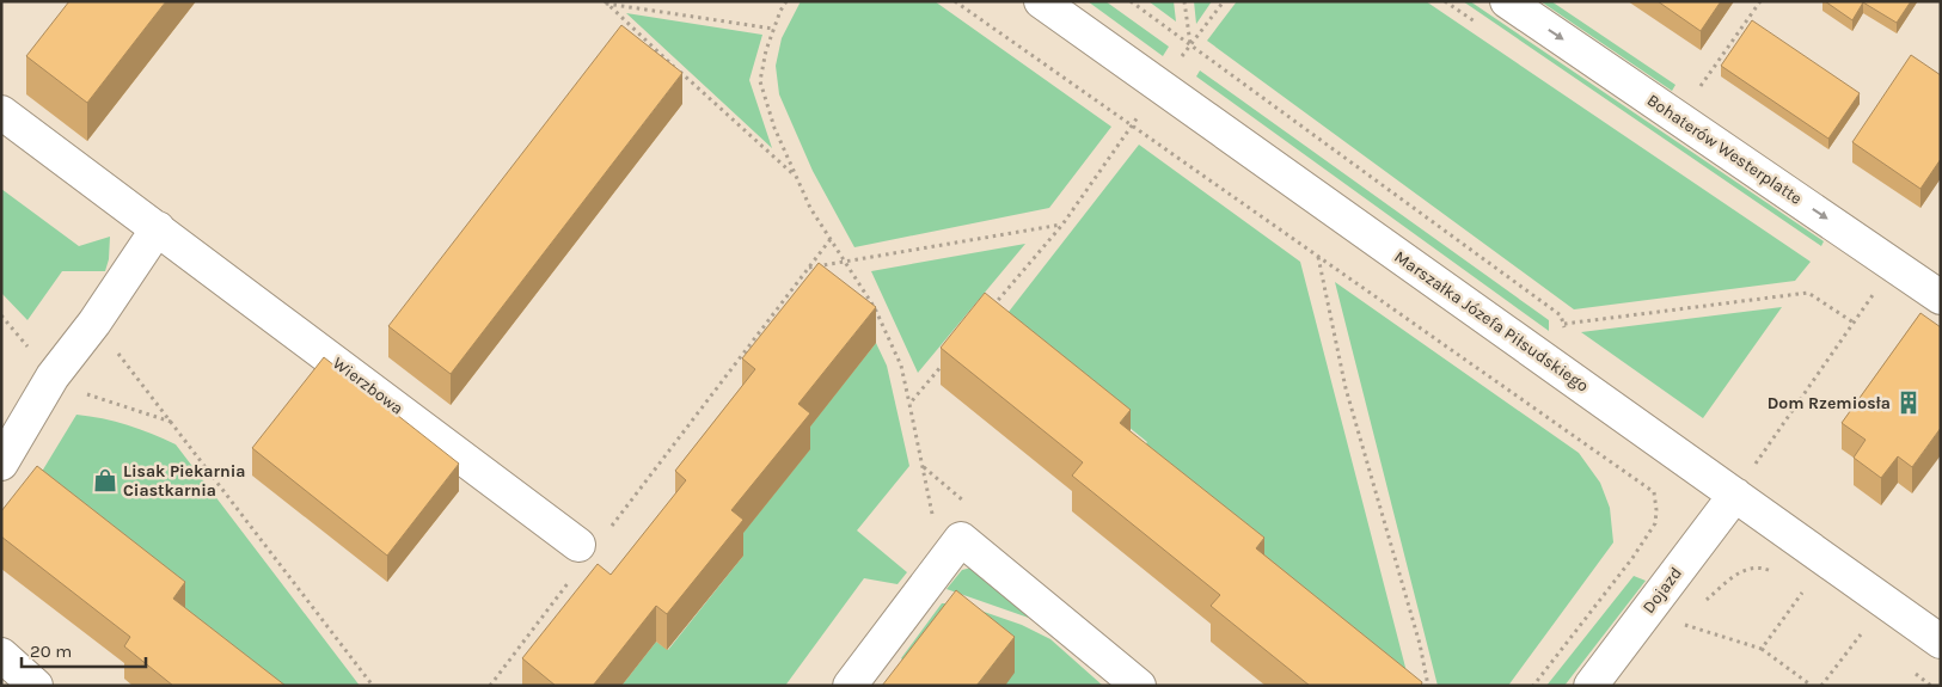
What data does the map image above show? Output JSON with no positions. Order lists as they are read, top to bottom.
{
  "streets": {
    "street": [
      "Bohaterów Westerplatte",
      "Marszałka Józefa Piłsudskiego",
      "Wierzbowa",
      "Dojazd"
    ]
  },
  "crossings": [
    ["Marszałka Józefa Piłsudskiego", "Dojazd"]
  ],
  "one_way": ["Bohaterów Westerplatte"],
  "places": {
    "building": ["Dom Rzemiosła"],
    "shop": ["Lisak Piekarnia Ciastkarnia"]
  },
  "scale_bar": "20 m"
}
